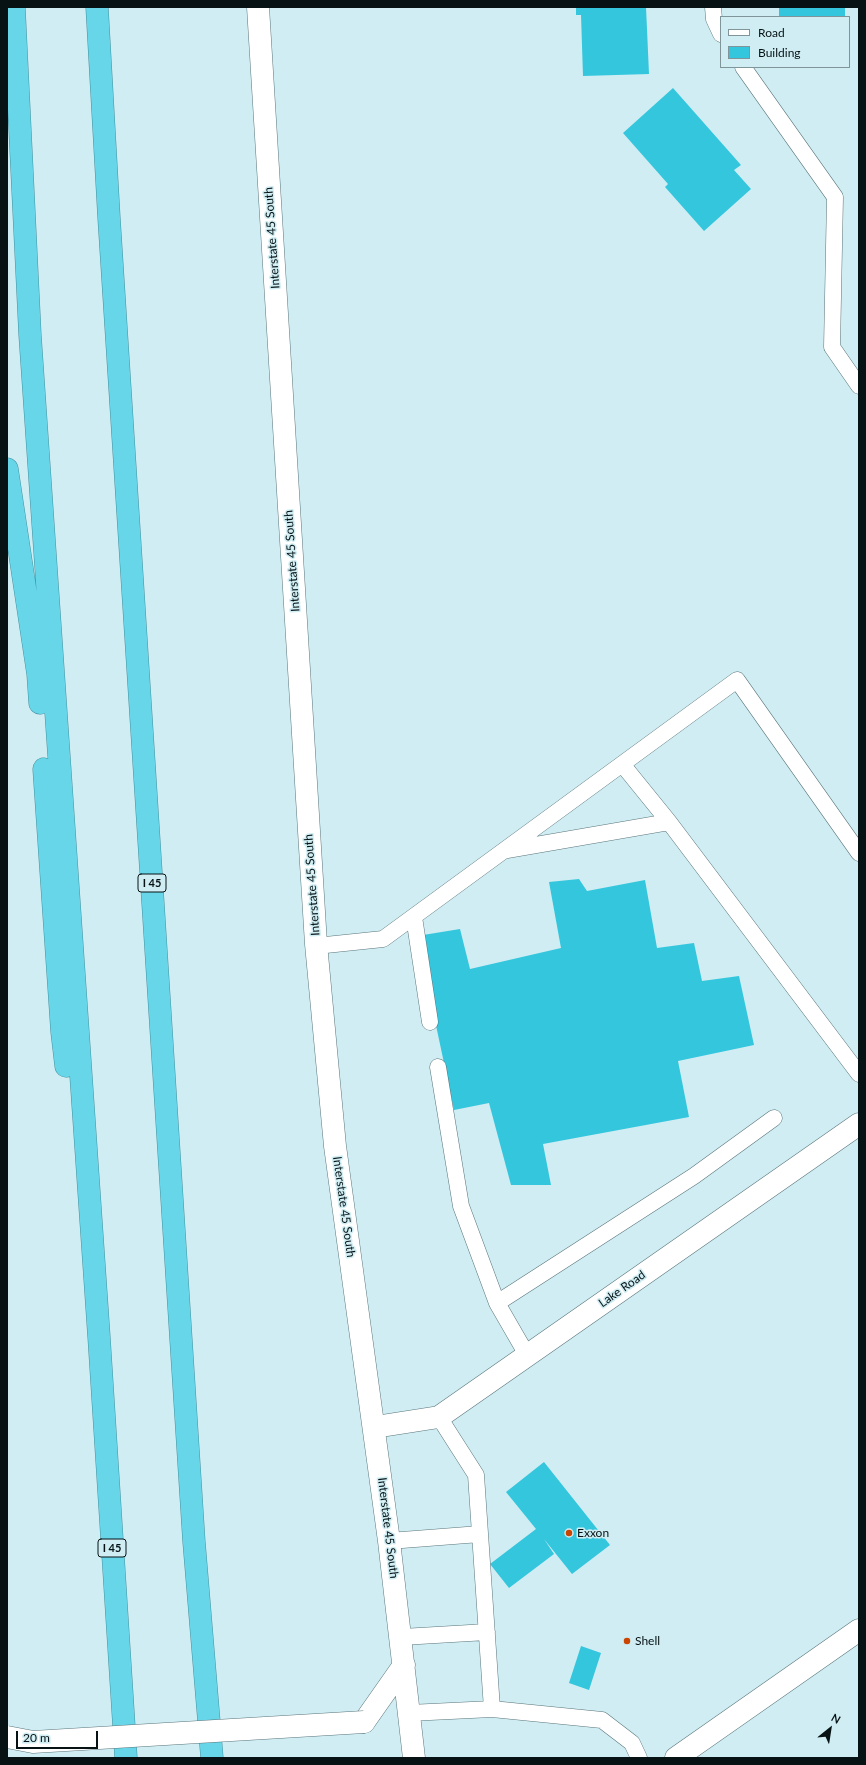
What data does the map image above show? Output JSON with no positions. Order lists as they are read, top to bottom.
{
  "streets": {
    "highway": ["I 45"],
    "main road": ["Interstate 45 South", "Lake Road"]
  },
  "crossings": [
    ["Interstate 45 South", "Lake Road"]
  ],
  "places": ["Exxon", "Shell"],
  "legend": ["Road", "Building"],
  "scale_bar": "20 m",
  "north": "top right"
}
